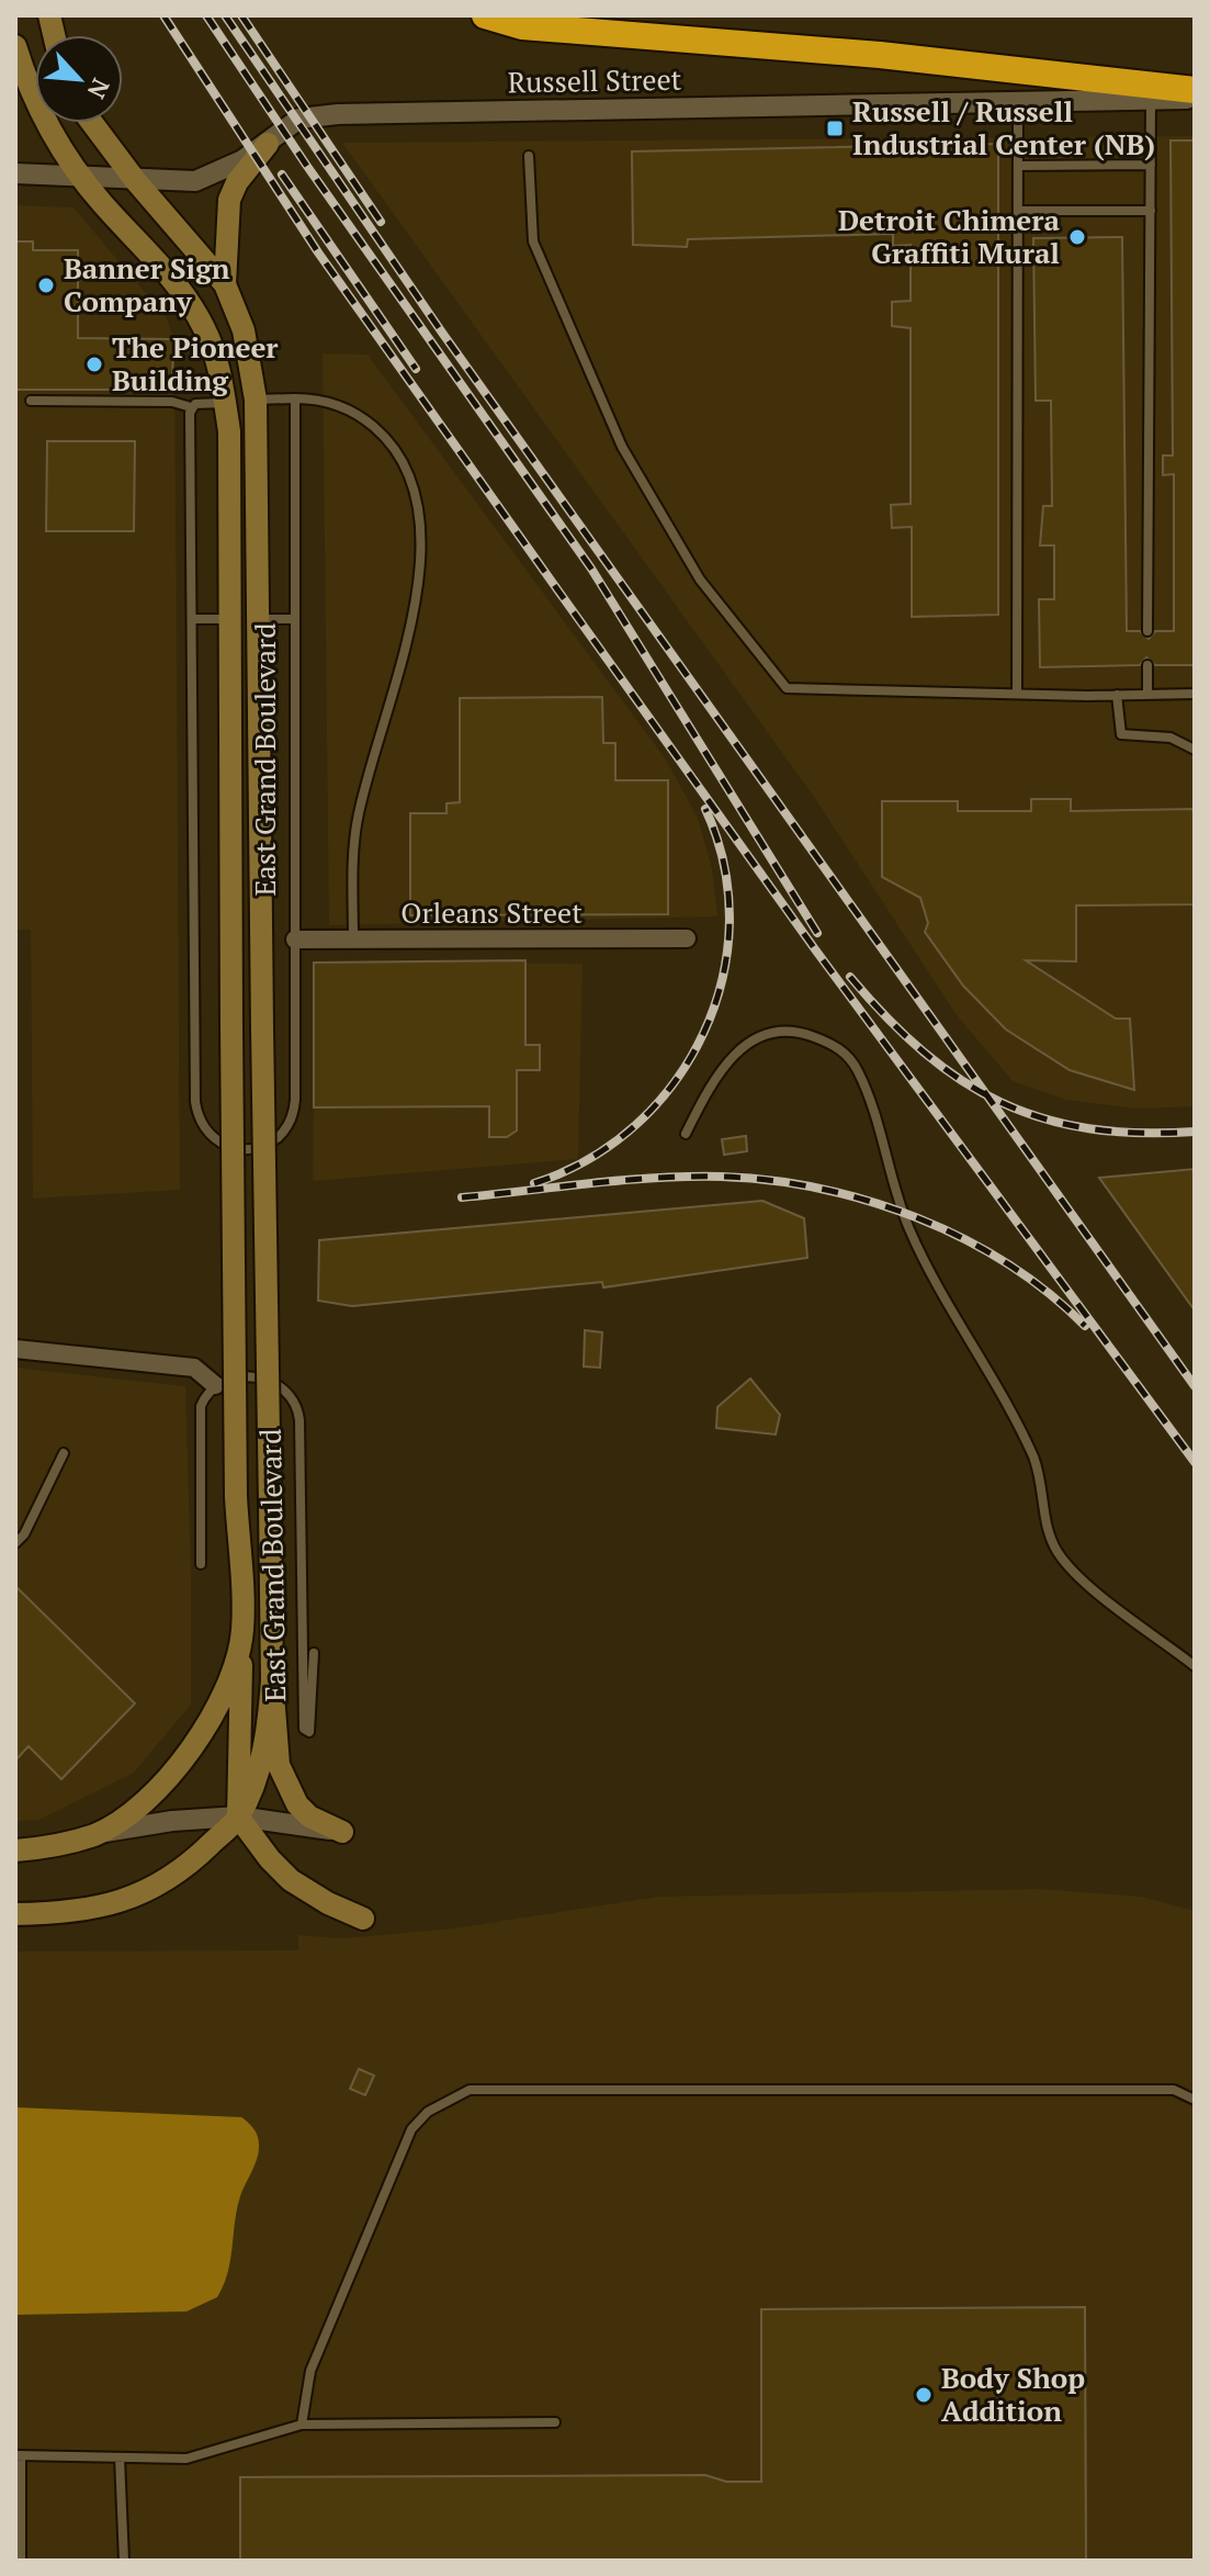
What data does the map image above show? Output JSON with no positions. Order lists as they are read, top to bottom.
{
  "streets": {
    "main road": ["East Grand Boulevard"],
    "street": ["Russell Street", "Orleans Street"]
  },
  "crossings": [
    ["Russell Street", "East Grand Boulevard"],
    ["East Grand Boulevard", "Orleans Street"]
  ],
  "places": {
    "transit": ["Russell / Russell Industrial Center (NB)"],
    "other": [
      "Detroit Chimera Graffiti Mural",
      "Banner Sign Company",
      "The Pioneer Building",
      "Body Shop Addition"
    ]
  },
  "north": "bottom right"
}
